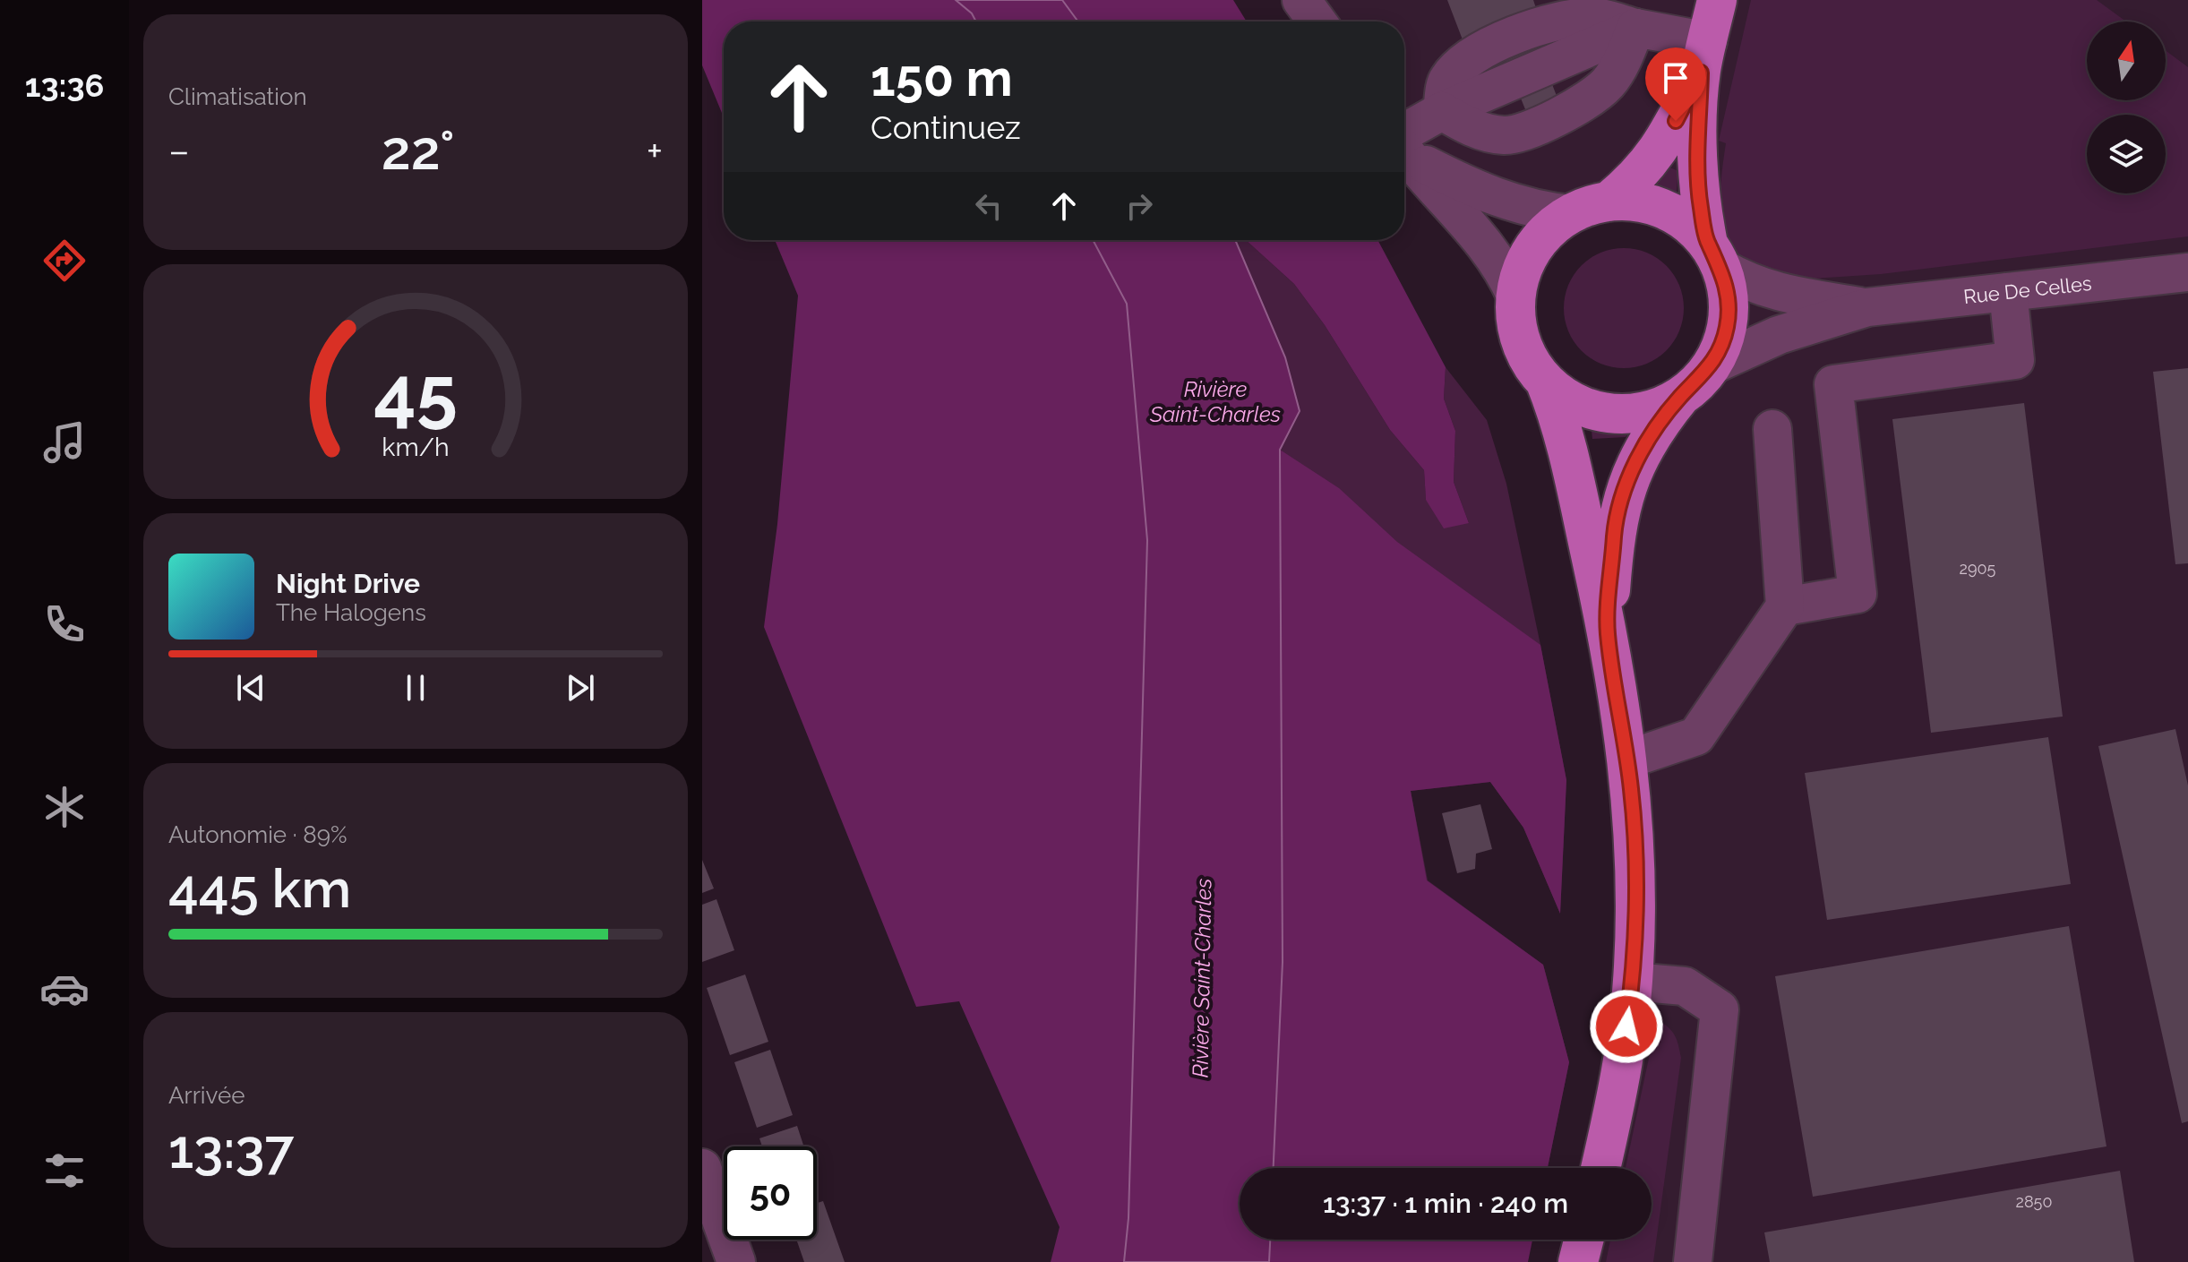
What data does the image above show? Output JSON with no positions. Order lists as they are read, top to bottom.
{
  "streets": {
    "street": ["Rue De Celles"]
  },
  "water": ["Rivière Saint-Charles"],
  "house_numbers": ["2905", "2850"],
  "north": "top",
  "page": {
    "tabs": "13:36",
    "tile": [
      "Climatisation",
      ["Autonomie · 89%", "445 km"],
      ["Arrivée", "13:37"]
    ],
    "turn": ["150 m", "Continuez"],
    "heat": ["−", "22°", "+"],
    "song": ["Night Drive", "The Halogens"],
    "limit": "50",
    "trip": "13:37 · 1 min · 240 m",
    "gauge": ["45", "km/h"]
  }
}
